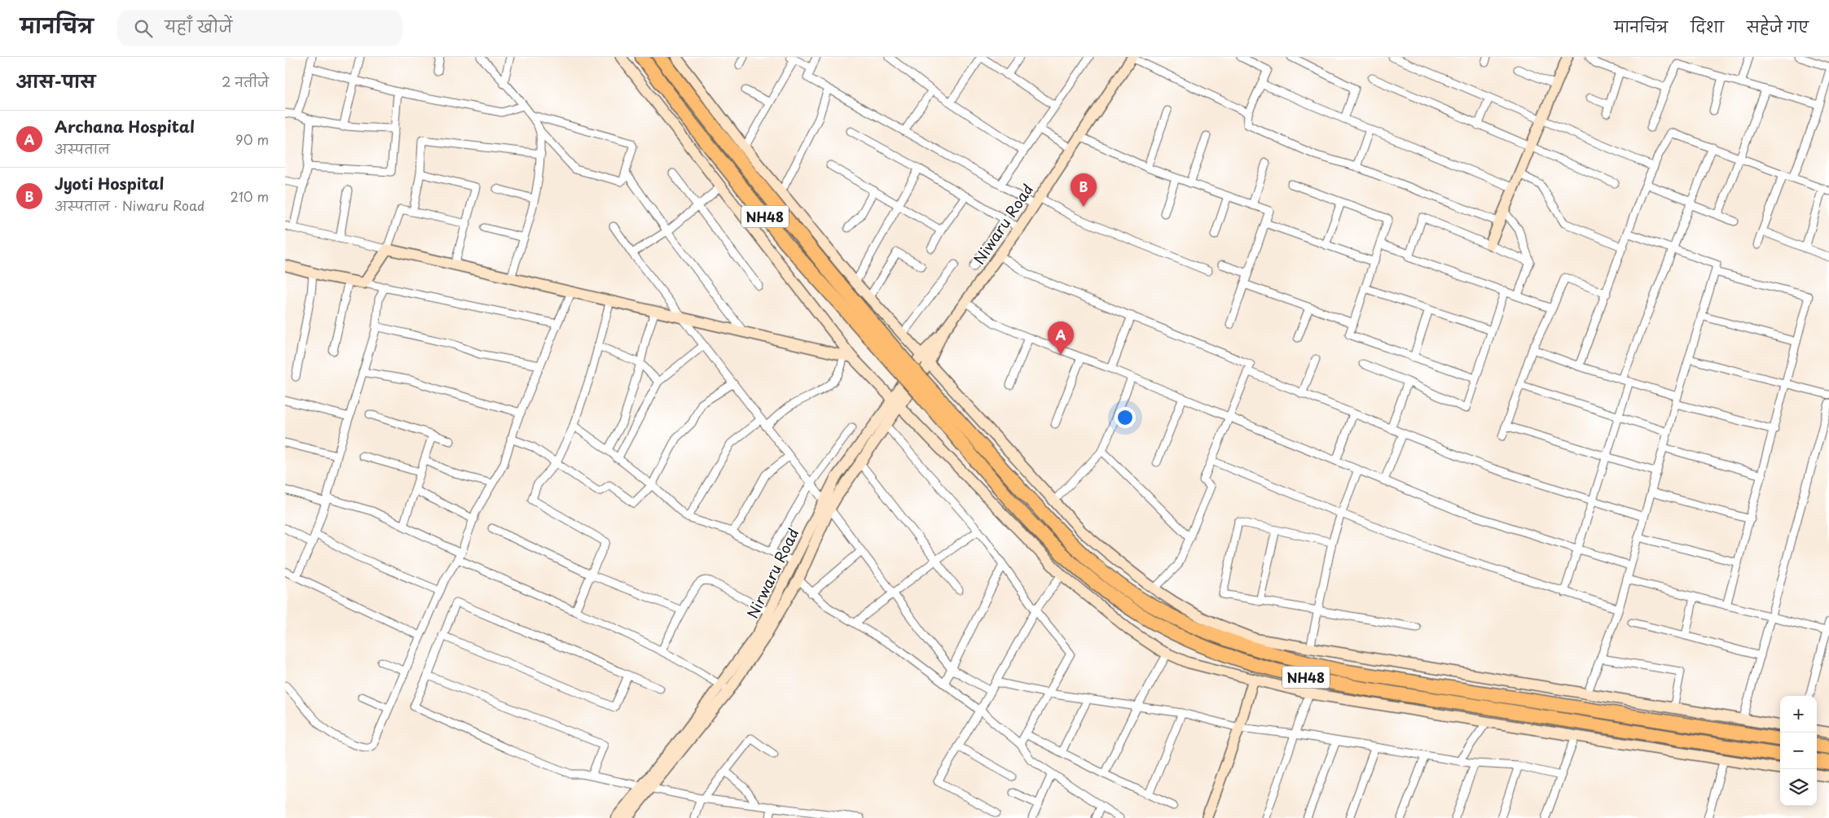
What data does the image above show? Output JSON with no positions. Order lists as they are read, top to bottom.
{
  "streets": {
    "highway": ["NH48"],
    "street": ["Niwaru Road", "Nirwaru Road"]
  },
  "crossings": [
    ["Niwaru Road", "Nirwaru Road"]
  ],
  "page": {
    "header": "मानचित्र",
    "search": "यहाँ खोजें",
    "nav": ["मानचित्र", "दिशा", "सहेजे गए"],
    "heading": ["आस-पास", "2 नतीजे"],
    "list": [
      {
        "mark": "A",
        "name": "Archana Hospital",
        "note": "अस्पताल",
        "value": "90 m"
      },
      {
        "mark": "B",
        "name": "Jyoti Hospital",
        "note": "अस्पताल · Niwaru Road",
        "value": "210 m"
      }
    ],
    "pins": ["B", "A"],
    "map_buttons": ["+", "−"]
  }
}
